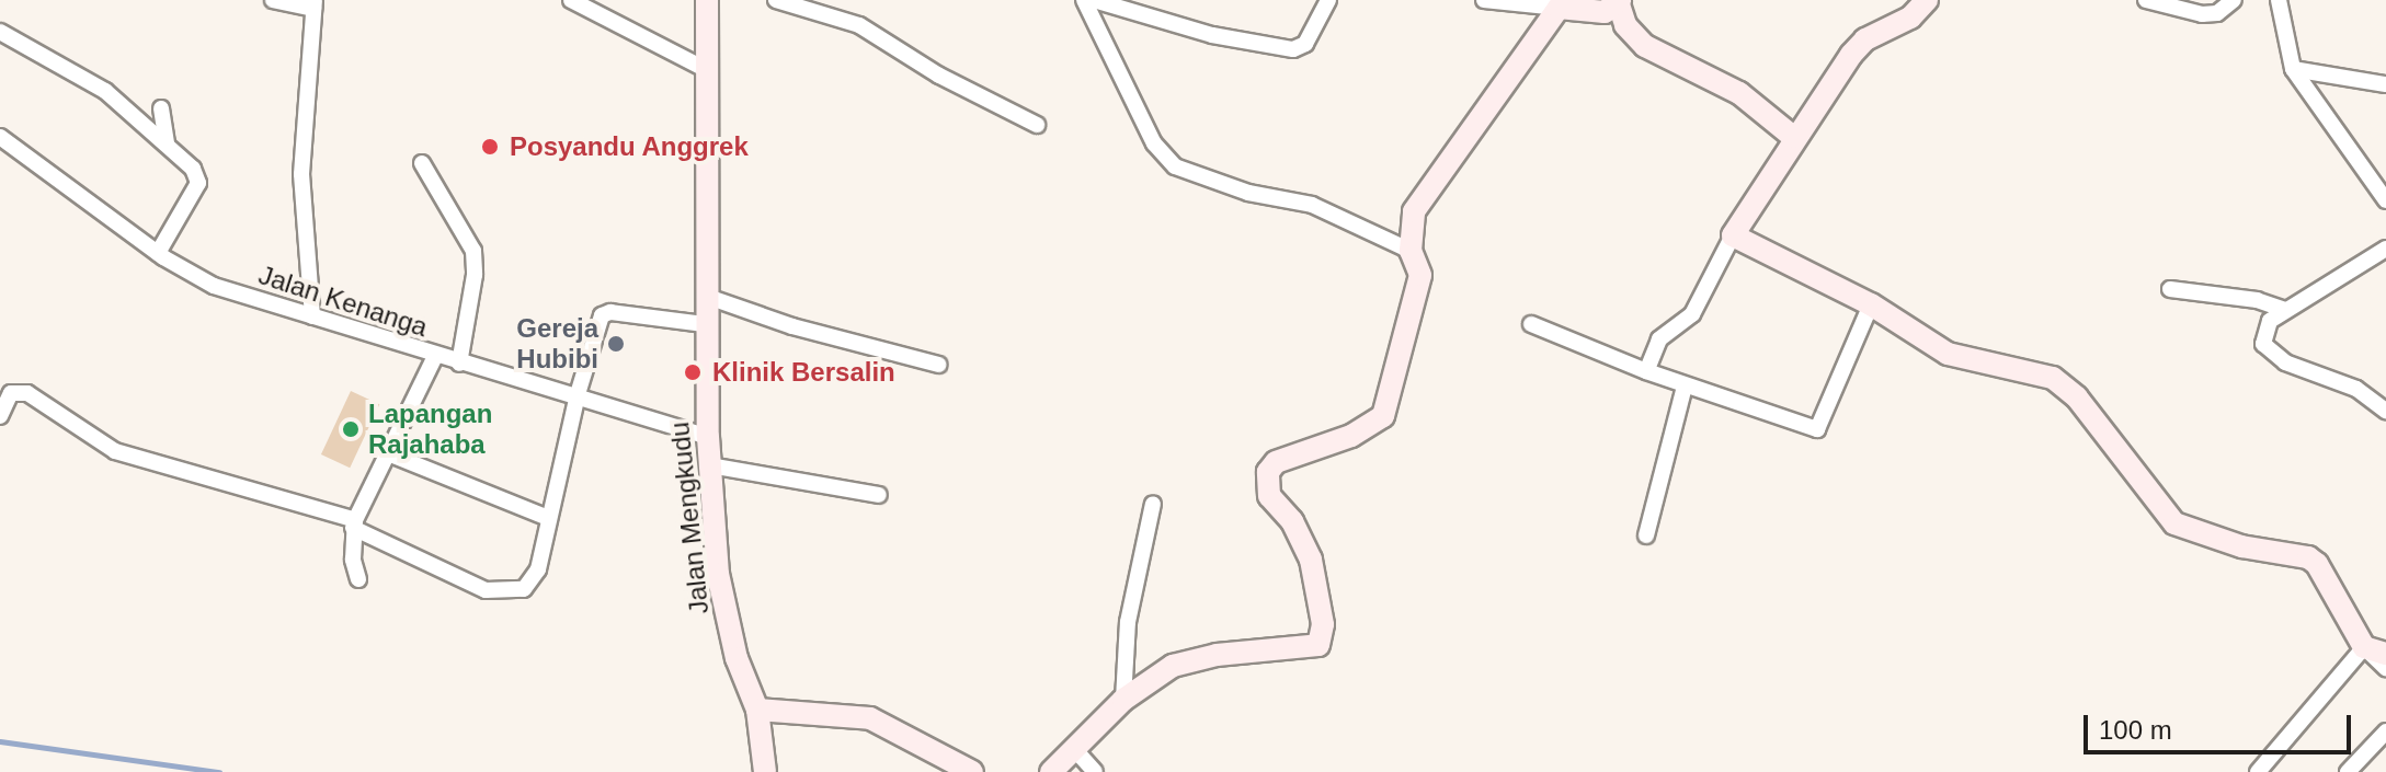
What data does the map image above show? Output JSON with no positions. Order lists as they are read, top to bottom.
{
  "streets": {
    "street": ["Jalan Kenanga", "Jalan Mengkudu"]
  },
  "crossings": [
    ["Jalan Kenanga", "Jalan Mengkudu"]
  ],
  "places": [
    "Posyandu Anggrek",
    "Gereja Hubibi",
    "Klinik Bersalin",
    "Lapangan Rajahaba"
  ],
  "scale_bar": "100 m"
}
